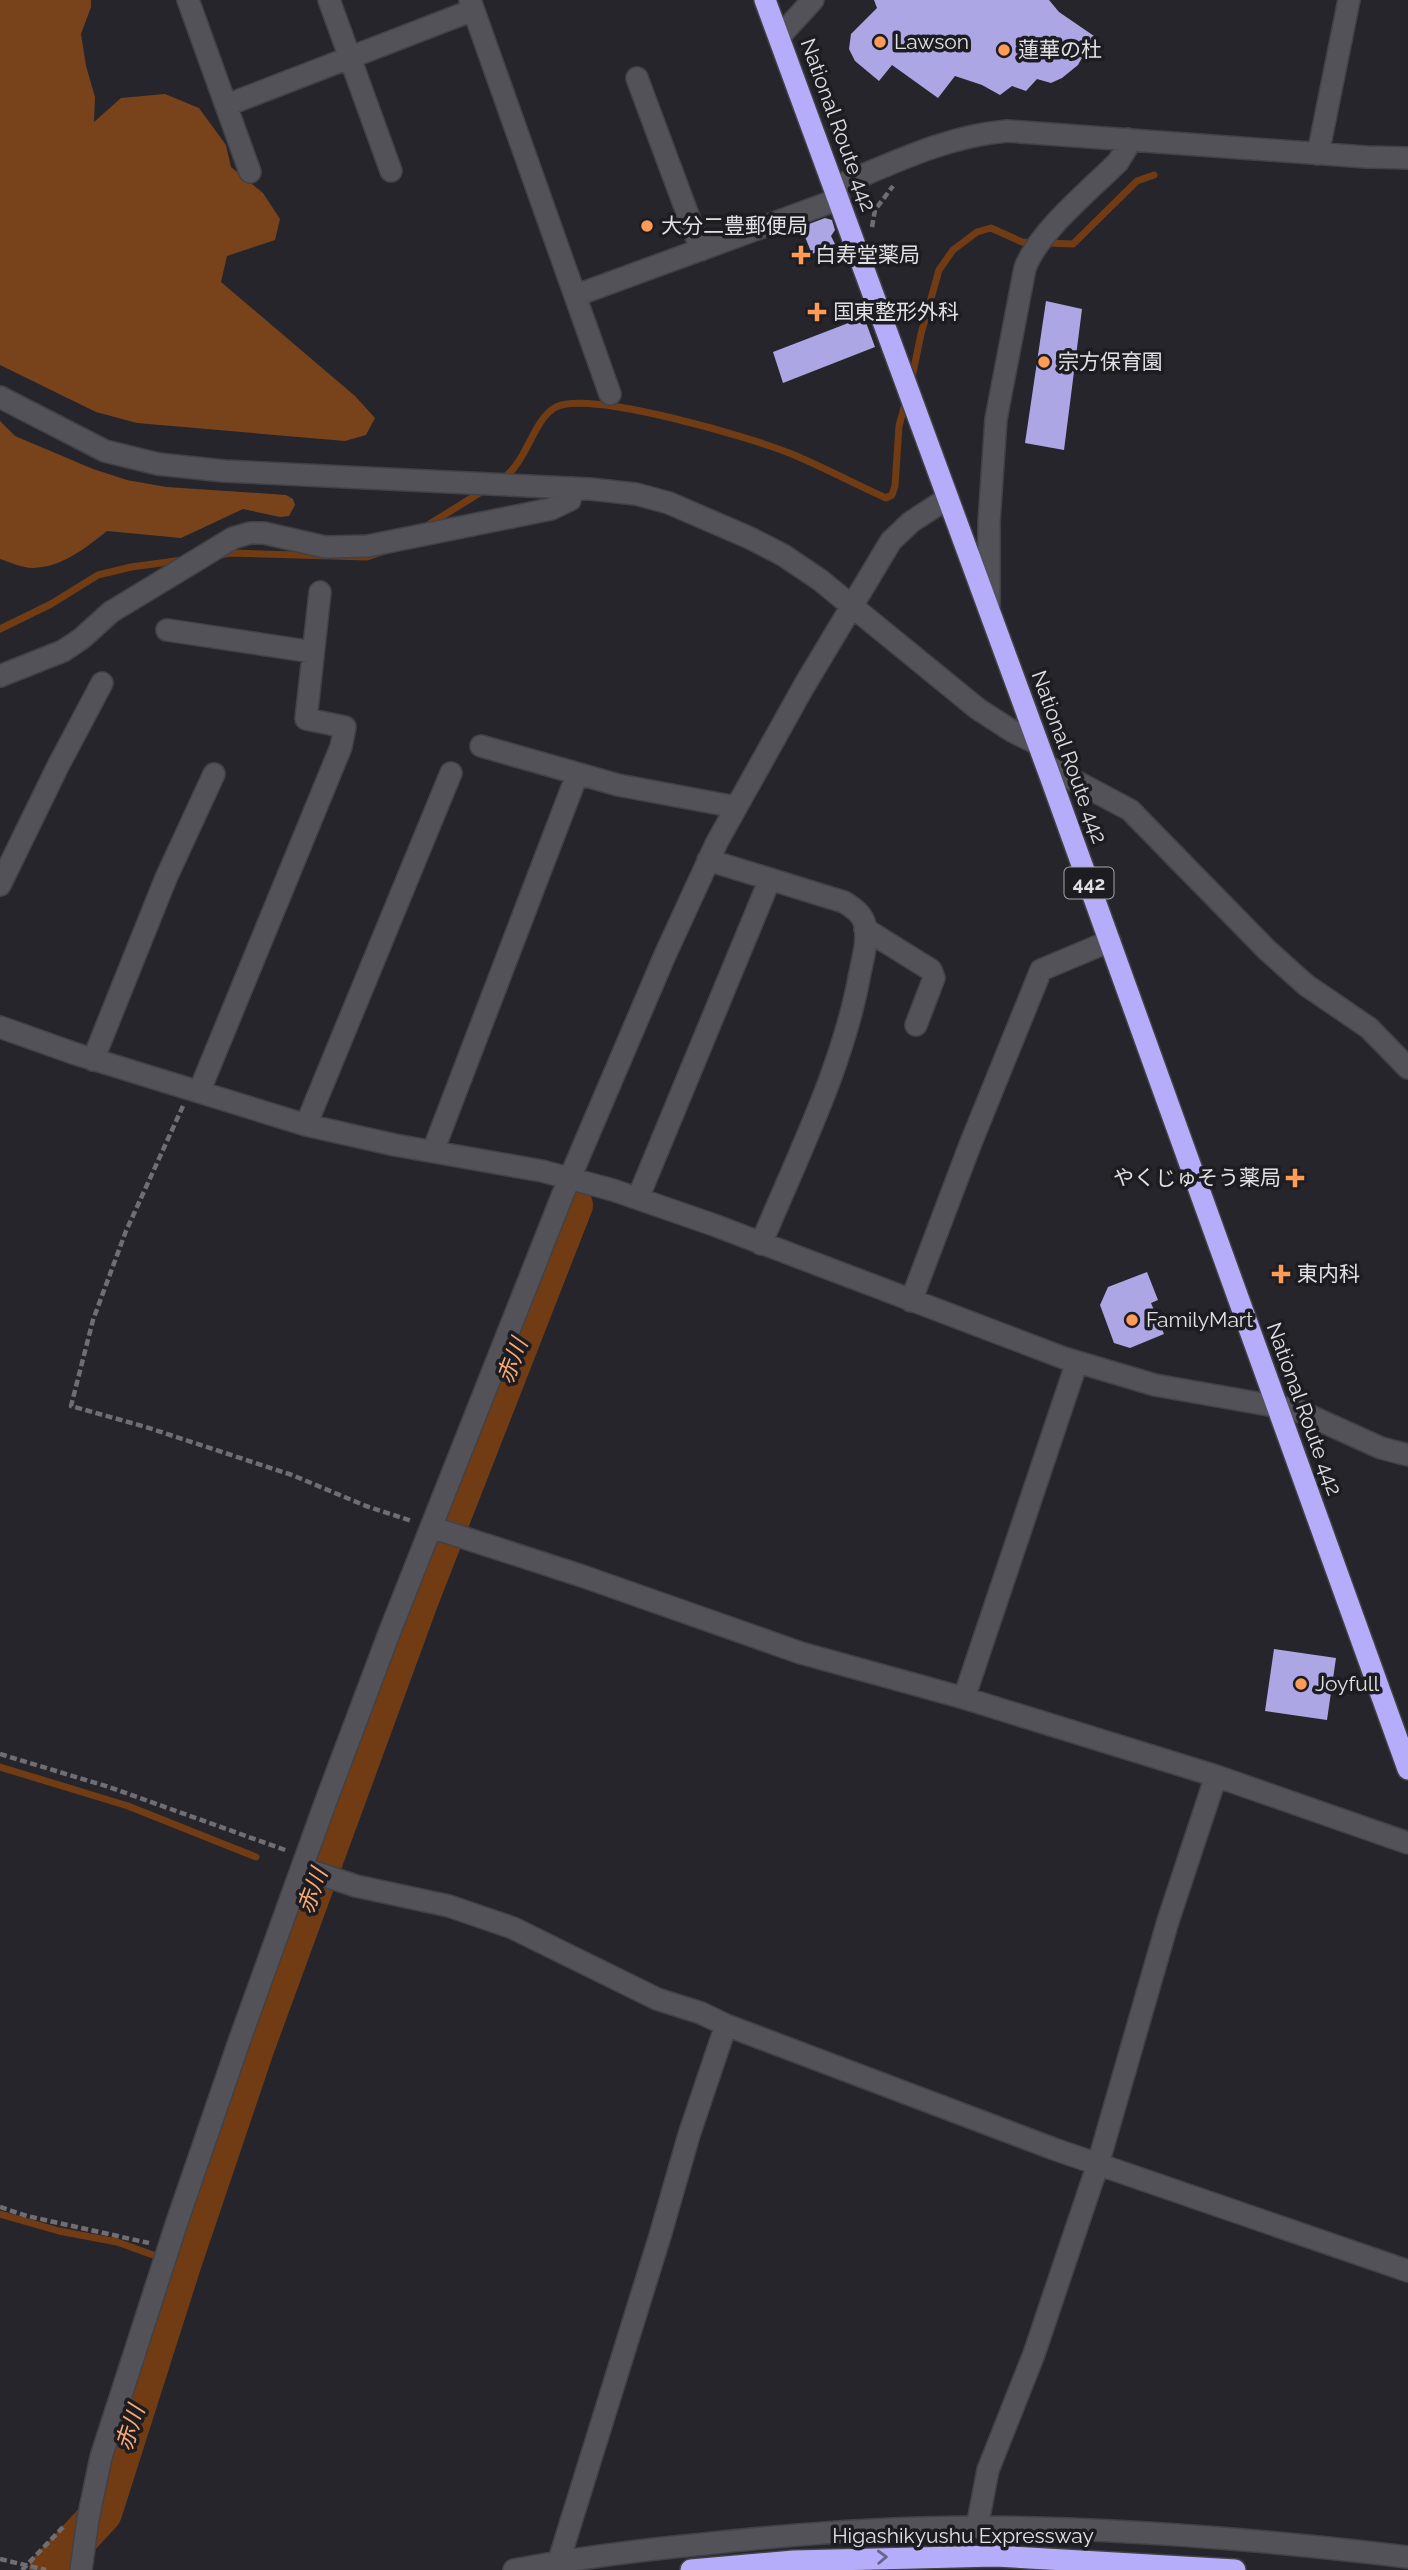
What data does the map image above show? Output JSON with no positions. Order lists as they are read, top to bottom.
{
  "streets": {
    "highway": ["National Route 442", "442", "Higashikyushu Expressway"]
  },
  "one_way": ["Higashikyushu Expressway"],
  "water": ["赤川"],
  "places": {
    "other": [
      "Lawson",
      "蓮華の杜",
      "大分二豊郵便局",
      "宗方保育園",
      "FamilyMart",
      "Joyfull"
    ],
    "health": [
      "白寿堂薬局",
      "国東整形外科",
      "やくじゅそう薬局",
      "東内科"
    ]
  }
}
